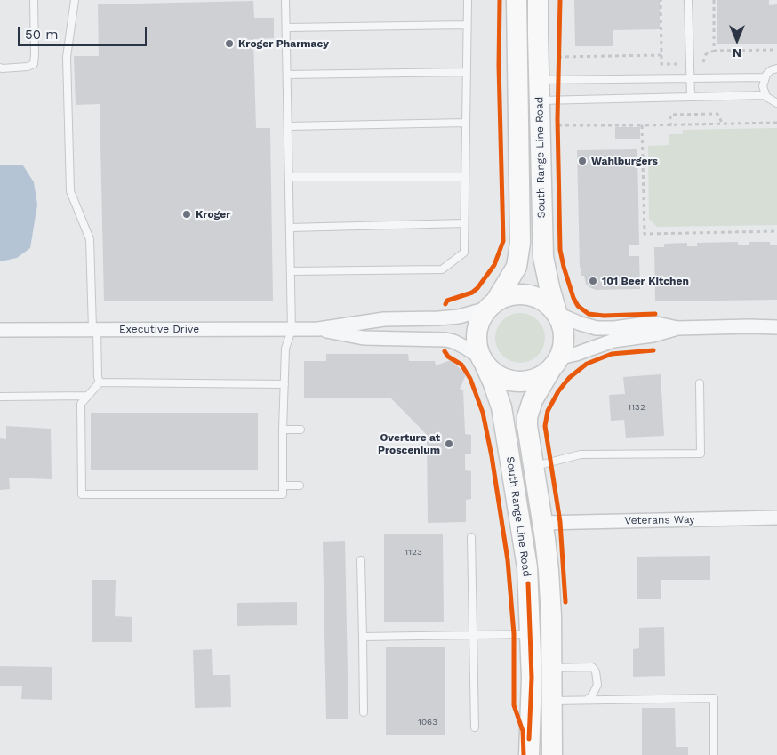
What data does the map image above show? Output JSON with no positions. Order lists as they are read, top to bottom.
{
  "streets": {
    "main road": ["South Range Line Road"],
    "street": ["Executive Drive", "Veterans Way"]
  },
  "crossings": [
    ["South Range Line Road", "Executive Drive"],
    ["South Range Line Road", "Veterans Way"]
  ],
  "places": [
    "Kroger Pharmacy",
    "Wahlburgers",
    "Kroger",
    "101 Beer Kitchen",
    "Overture at Proscenium"
  ],
  "house_numbers": ["1132", "1123", "1063"],
  "scale_bar": "50 m",
  "north": "bottom"
}
